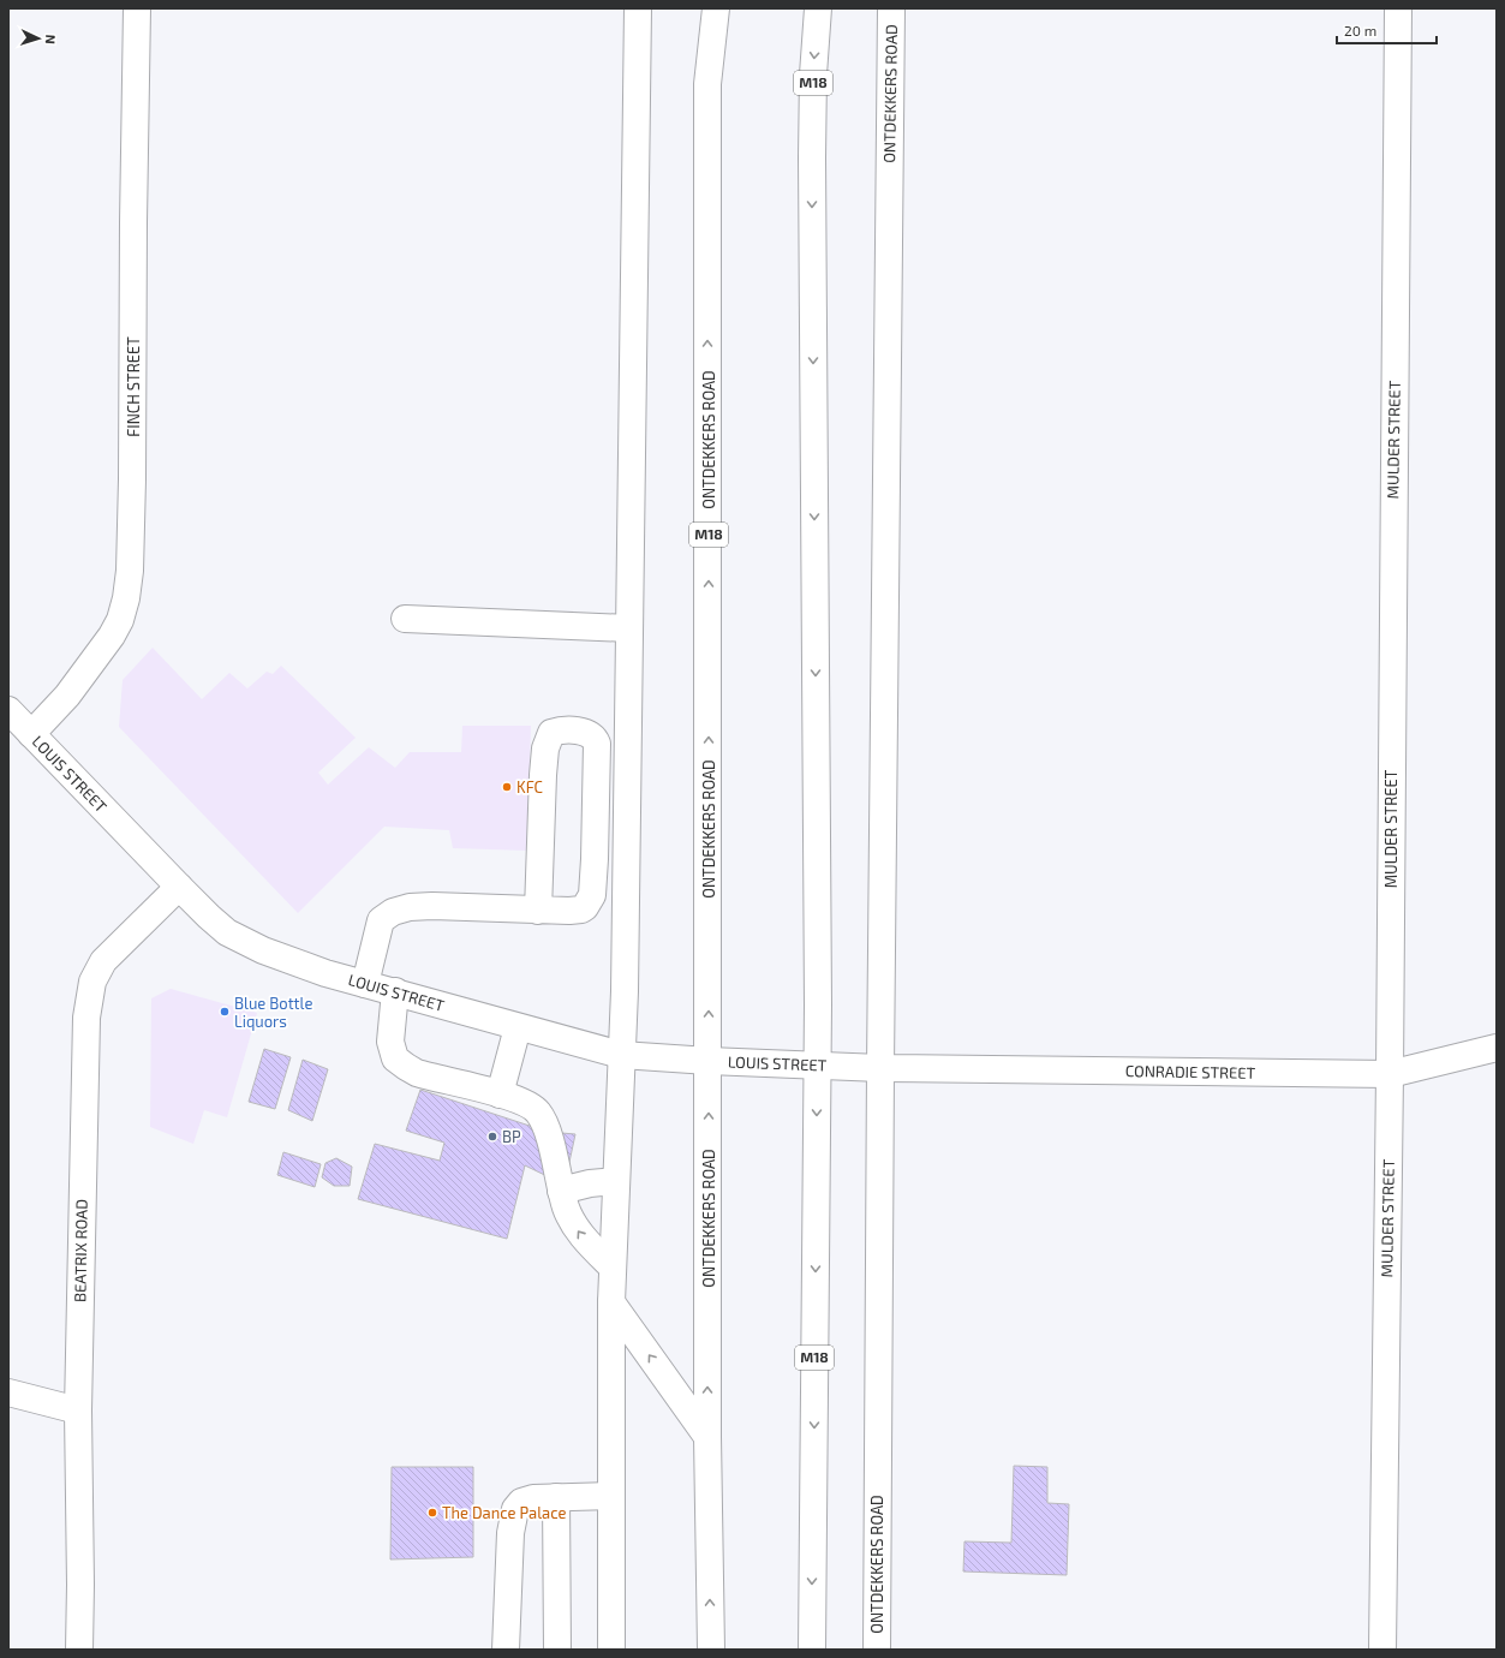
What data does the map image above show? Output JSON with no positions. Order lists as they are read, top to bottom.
{
  "streets": {
    "street": [
      "M18",
      "ONTDEKKERS ROAD",
      "FINCH STREET",
      "MULDER STREET",
      "LOUIS STREET",
      "CONRADIE STREET",
      "BEATRIX ROAD"
    ]
  },
  "crossings": [
    ["M18", "LOUIS STREET"],
    ["ONTDEKKERS ROAD", "LOUIS STREET"],
    ["ONTDEKKERS ROAD", "CONRADIE STREET"],
    ["FINCH STREET", "LOUIS STREET"],
    ["MULDER STREET", "CONRADIE STREET"],
    ["LOUIS STREET", "CONRADIE STREET"],
    ["LOUIS STREET", "BEATRIX ROAD"]
  ],
  "places": [
    "KFC",
    "Blue Bottle Liquors",
    "BP",
    "The Dance Palace"
  ],
  "scale_bar": "20 m",
  "north": "right"
}
